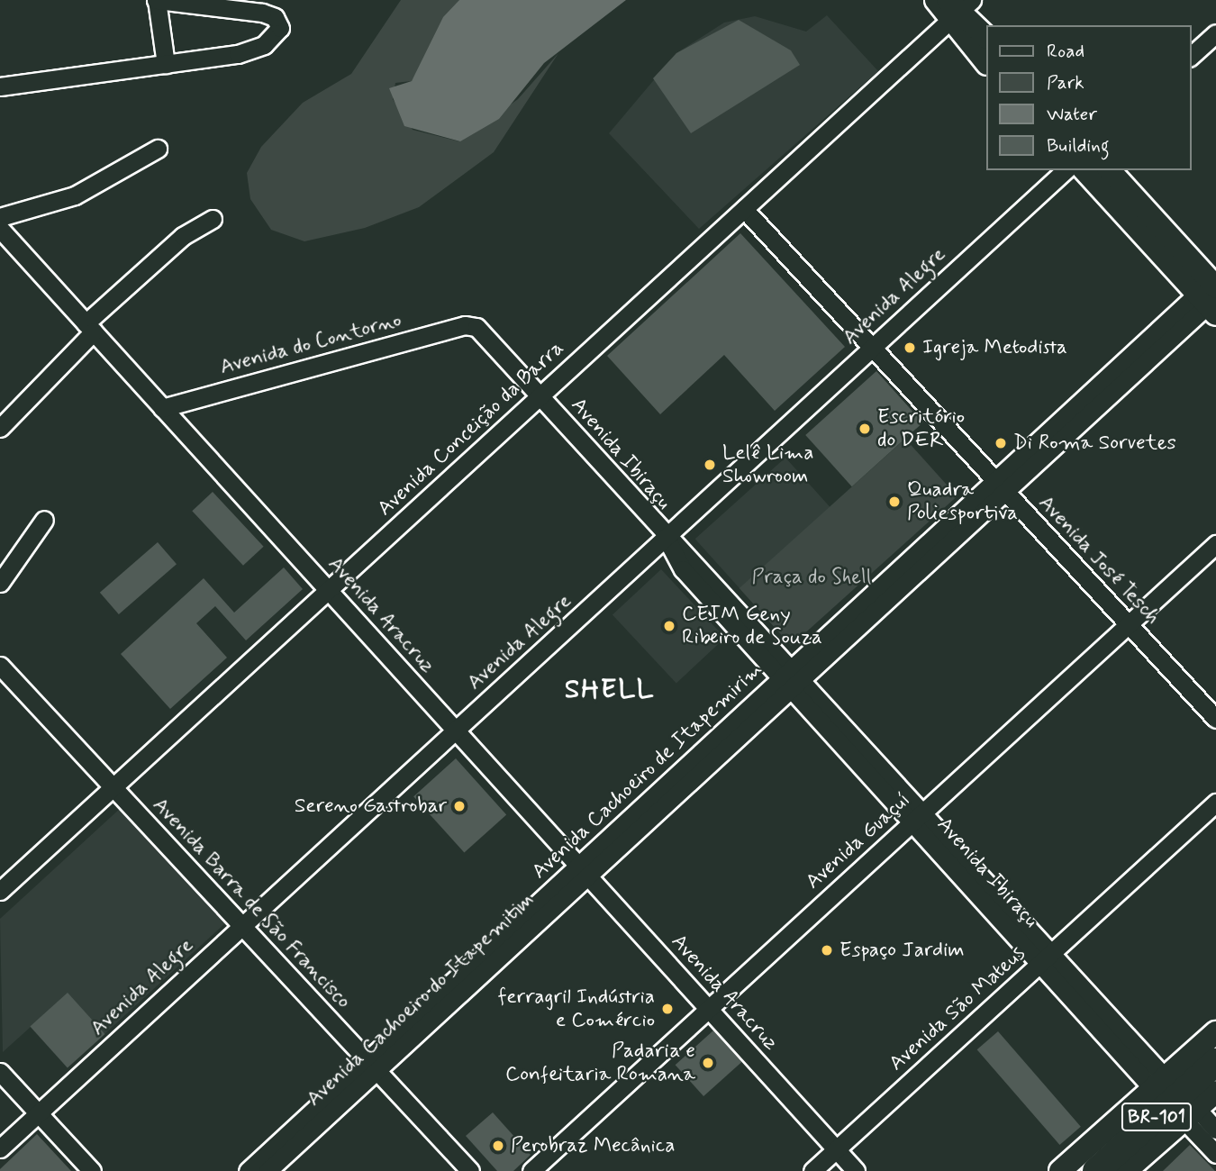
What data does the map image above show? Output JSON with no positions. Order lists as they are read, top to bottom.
{
  "streets": {
    "highway": ["BR-101"],
    "street": [
      "Avenida Alegre",
      "Avenida do Contorno",
      "Avenida Conceição da Barra",
      "Avenida Ibiraçu",
      "Avenida José Tesch",
      "Avenida Aracruz",
      "Avenida Cachoeiro de Itapemirim",
      "Avenida Guaçuí",
      "Avenida Barra de São Francisco",
      "Avenida Cachoeiro do Itapemitim",
      "Avenida São Mateus"
    ]
  },
  "crossings": [
    ["Avenida Alegre", "Avenida Ibiraçu"],
    ["Avenida Alegre", "Avenida José Tesch"],
    ["Avenida Alegre", "Avenida Aracruz"],
    ["Avenida Alegre", "Avenida Barra de São Francisco"],
    ["Avenida do Contorno", "Avenida Ibiraçu"],
    ["Avenida do Contorno", "Avenida Aracruz"],
    ["Avenida Conceição da Barra", "Avenida Ibiraçu"],
    ["Avenida Conceição da Barra", "Avenida José Tesch"],
    ["Avenida Conceição da Barra", "Avenida Aracruz"],
    ["Avenida Conceição da Barra", "Avenida Barra de São Francisco"],
    ["Avenida Ibiraçu", "Avenida Cachoeiro de Itapemirim"],
    ["Avenida Ibiraçu", "Avenida Guaçuí"],
    ["Avenida Ibiraçu", "Avenida São Mateus"],
    ["Avenida José Tesch", "Avenida Cachoeiro de Itapemirim"],
    ["Avenida José Tesch", "Avenida Guaçuí"],
    ["Avenida Aracruz", "Avenida Cachoeiro de Itapemirim"],
    ["Avenida Aracruz", "Avenida Guaçuí"],
    ["Avenida Aracruz", "Avenida São Mateus"],
    ["Avenida Cachoeiro de Itapemirim", "Avenida Barra de São Francisco"],
    ["Avenida Cachoeiro de Itapemirim", "Avenida Cachoeiro do Itapemitim"],
    ["Avenida Barra de São Francisco", "Avenida Cachoeiro do Itapemitim"]
  ],
  "districts": ["SHELL"],
  "parks": ["Praça do Shell"],
  "places": [
    "Igreja Metodista",
    "Escritório do DER",
    "Di Roma Sorvetes",
    "Lelê Lima Showroom",
    "Quadra Poliesportiva",
    "CEIM Geny Ribeiro de Souza",
    "Sereno Gastrobar",
    "Espaço Jardim",
    "ferragril Indústria e Comércio",
    "Padaria e Confeitaria Romana",
    "Perobraz Mecânica"
  ],
  "legend": [
    "Road",
    "Park",
    "Water",
    "Building"
  ]
}
